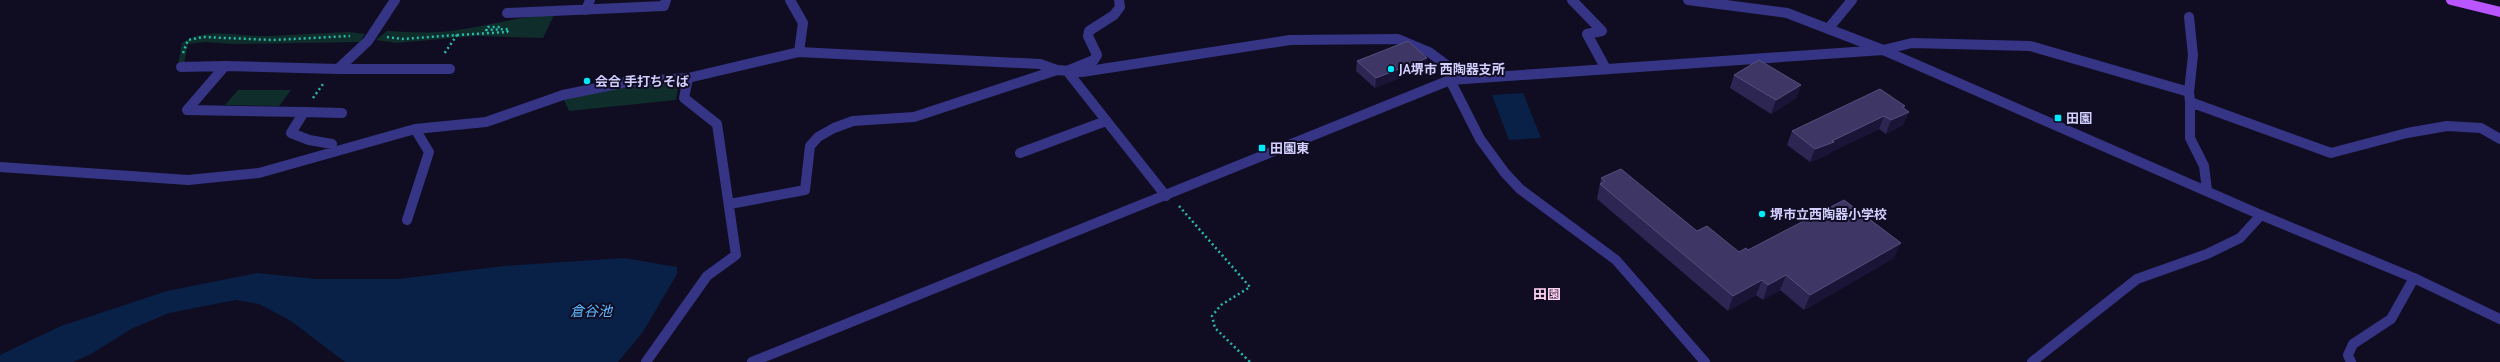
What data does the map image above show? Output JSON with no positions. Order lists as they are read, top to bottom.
{
  "districts": ["田園"],
  "water": ["倉谷池"],
  "places": {
    "other": ["JA堺市 西陶器支所", "会合 手打ちそば", "堺市立西陶器小学校"],
    "transit": ["田園", "田園東"]
  }
}
